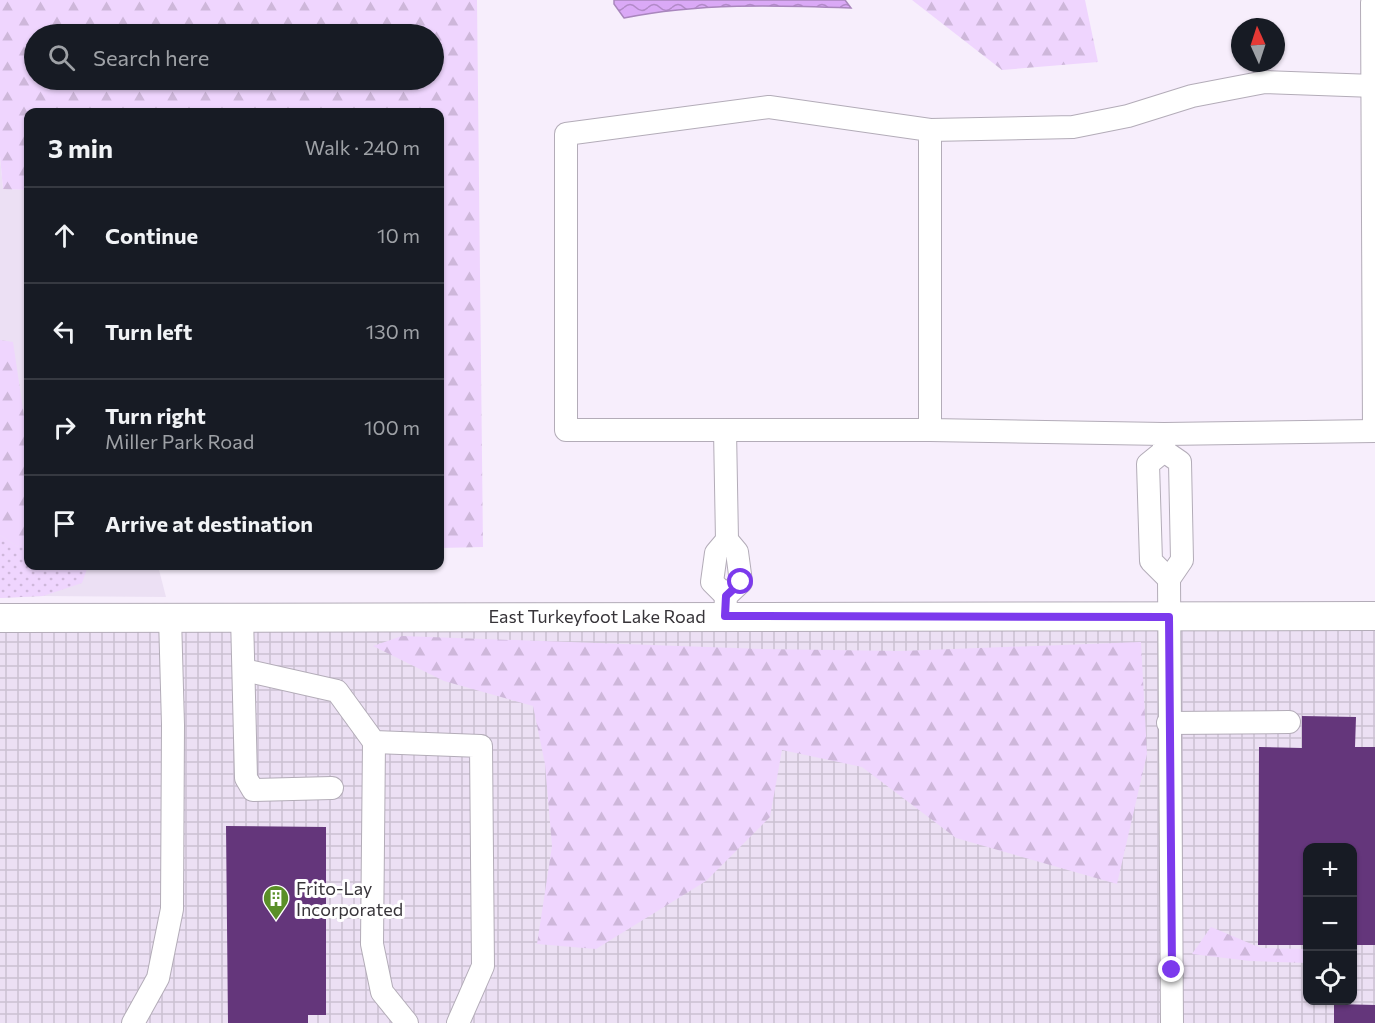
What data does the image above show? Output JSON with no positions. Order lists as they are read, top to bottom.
{
  "streets": {
    "main road": ["East Turkeyfoot Lake Road"]
  },
  "places": {
    "building": ["Frito-Lay Incorporated"]
  },
  "north": "top",
  "page": {
    "search": "Search here",
    "heading": ["3 min", "Walk · 240 m"],
    "list": [
      ["Continue", "10 m"],
      ["Turn left", "130 m"],
      ["Turn right", "Miller Park Road", "100 m"],
      "Arrive at destination"
    ],
    "map_buttons": ["+", "−"]
  }
}
